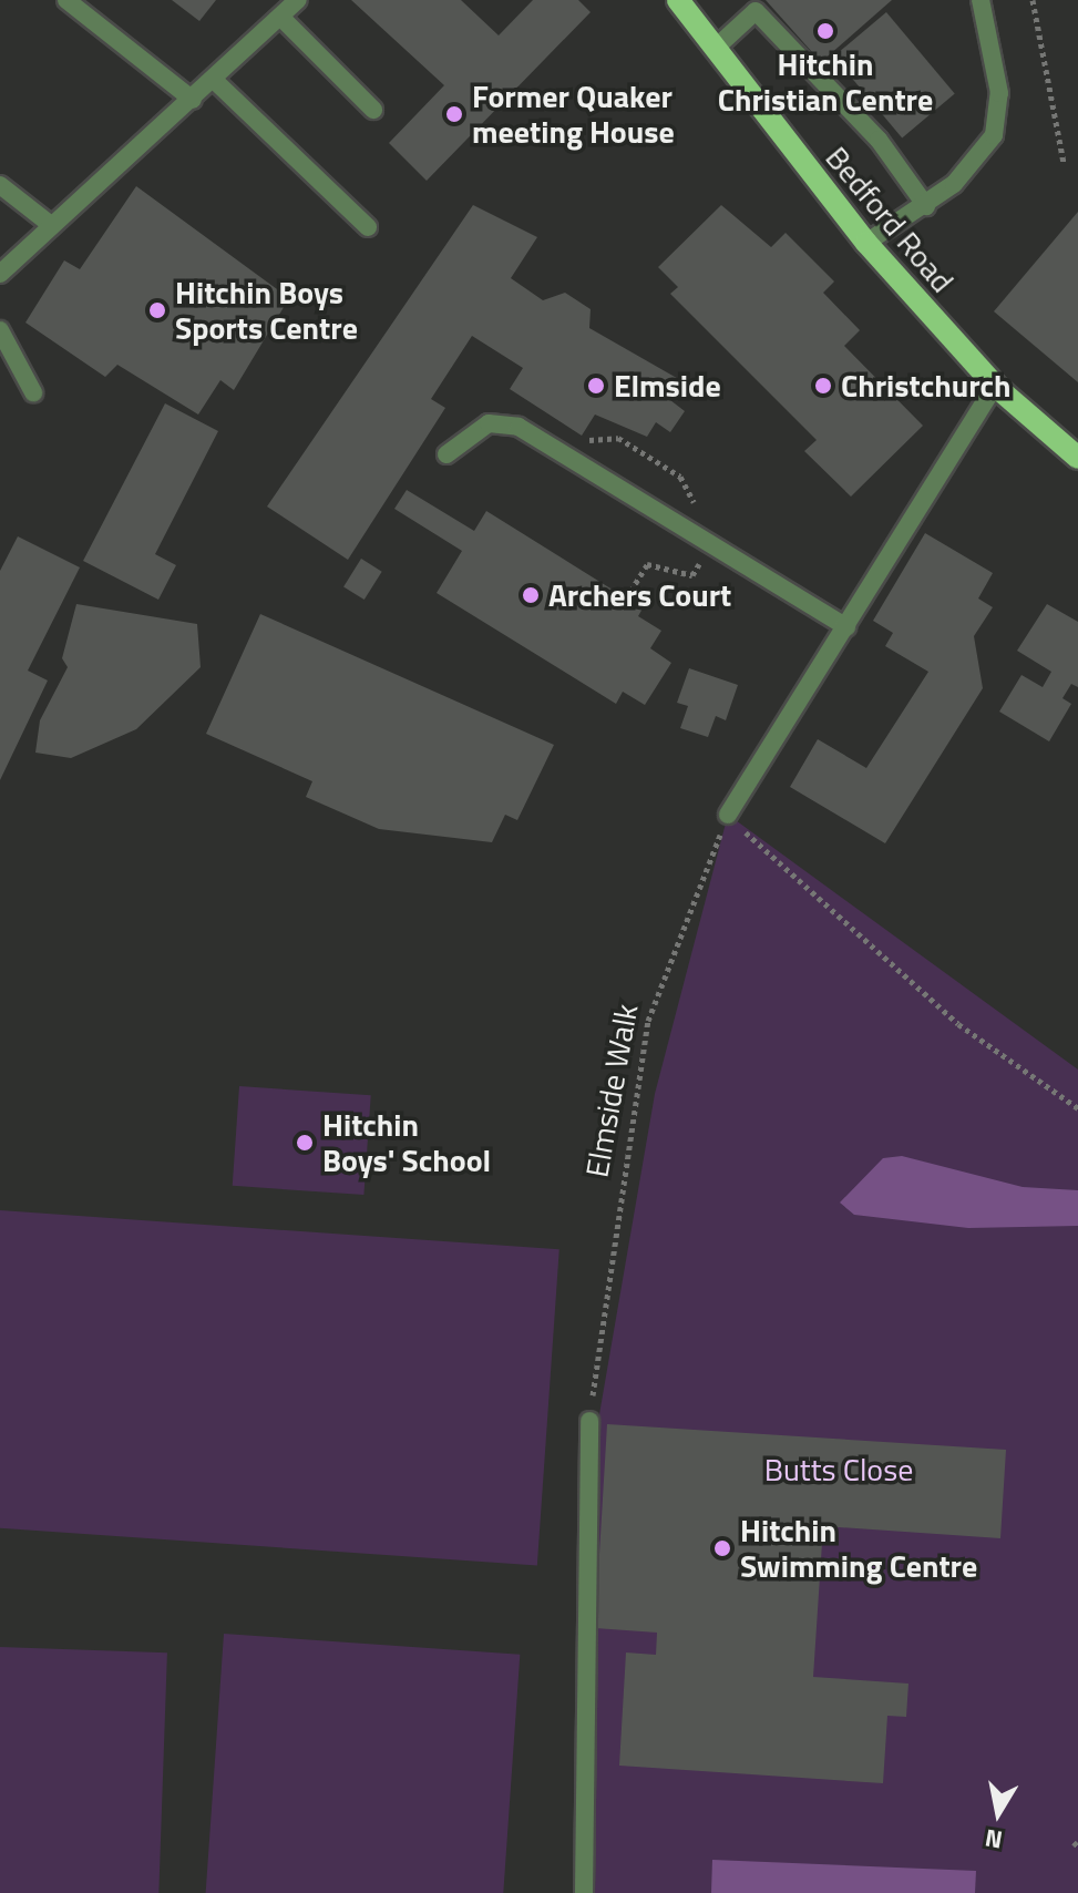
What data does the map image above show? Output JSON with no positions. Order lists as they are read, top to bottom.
{
  "streets": {
    "main road": ["Bedford Road"],
    "path": ["Elmside Walk"]
  },
  "parks": ["Butts Close"],
  "places": [
    "Hitchin Christian Centre",
    "Former Quaker meeting House",
    "Hitchin Boys Sports Centre",
    "Elmside",
    "Christchurch",
    "Archers Court",
    "Hitchin Boys' School",
    "Hitchin Swimming Centre"
  ],
  "north": "bottom"
}
